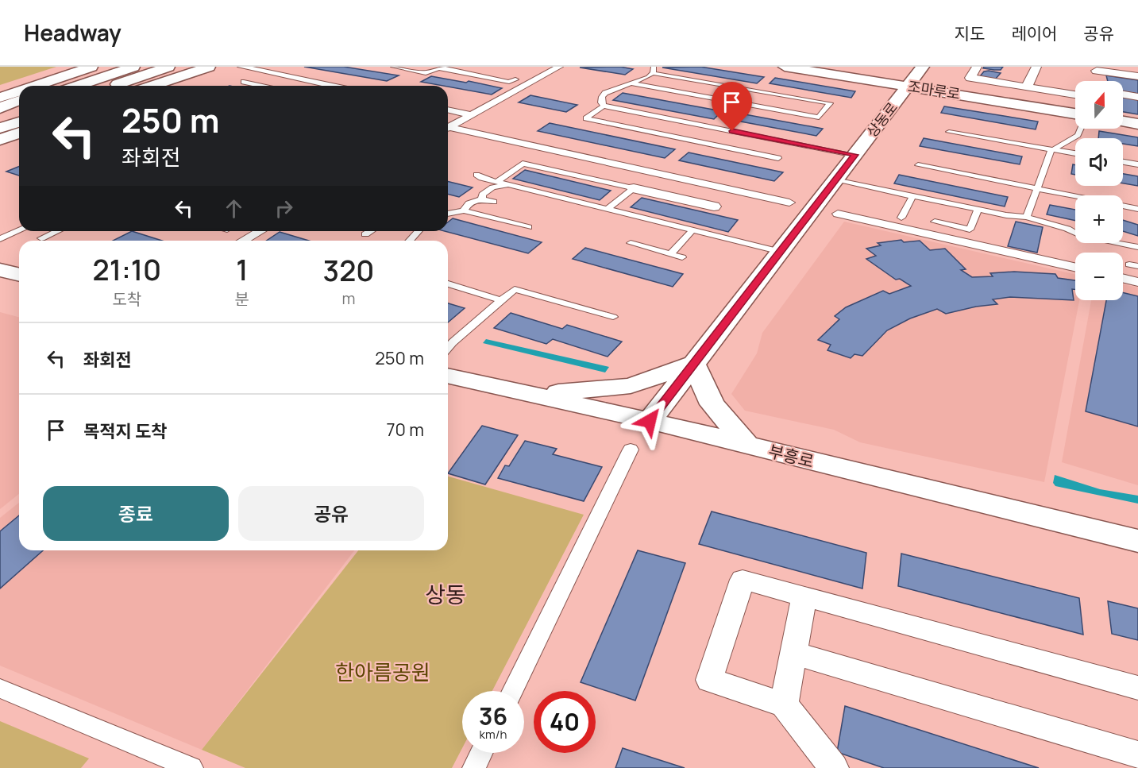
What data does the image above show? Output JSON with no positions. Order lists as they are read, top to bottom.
{
  "streets": {
    "main road": ["조마루로", "상동로", "부흥로"]
  },
  "crossings": [
    ["조마루로", "상동로"],
    ["상동로", "부흥로"]
  ],
  "districts": ["상동"],
  "parks": ["한아름공원"],
  "north": "top",
  "page": {
    "header": "Headway",
    "nav": ["지도", "레이어", "공유"],
    "map_buttons": ["+", "−"],
    "turn": ["250 m", "좌회전"],
    "eta": [
      "21:10",
      "도착",
      "1",
      "분",
      "320",
      "m"
    ],
    "list": [
      {
        "name": "좌회전",
        "value": "250 m"
      },
      {
        "name": "목적지 도착",
        "value": "70 m"
      }
    ],
    "buttons": ["종료", "공유"],
    "speed": "36 km/h",
    "limit": "40"
  }
}
